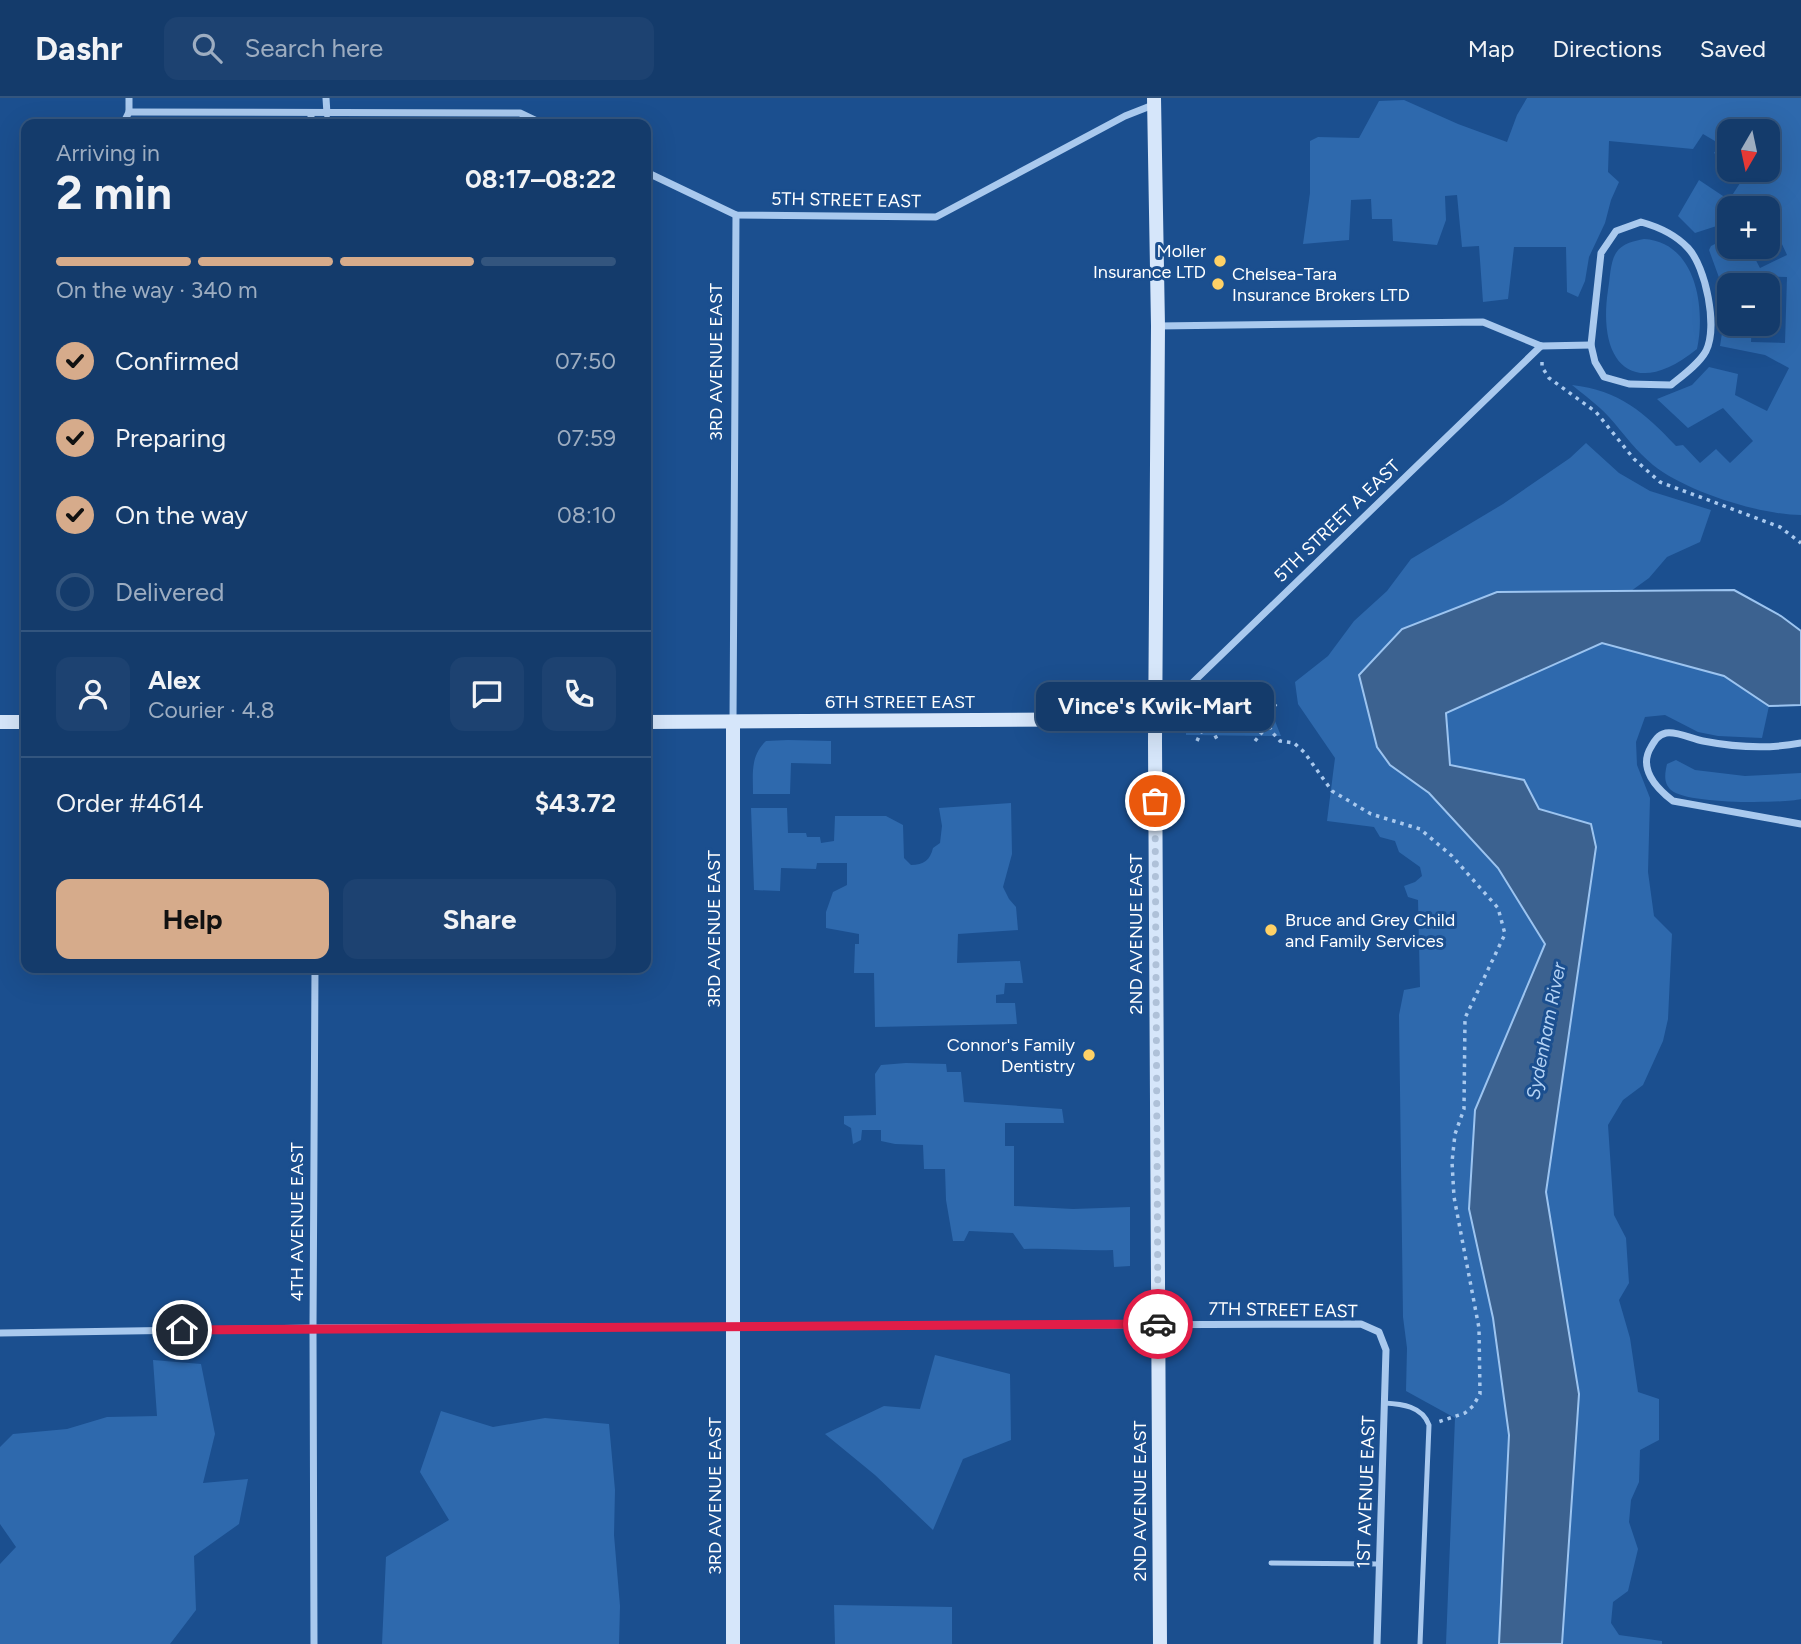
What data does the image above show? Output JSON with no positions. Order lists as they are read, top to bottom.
{
  "streets": {
    "main road": ["3RD AVENUE EAST", "6TH STREET EAST", "2ND AVENUE EAST"],
    "street": [
      "5TH STREET EAST",
      "5TH STREET A EAST",
      "4TH AVENUE EAST",
      "7TH STREET EAST",
      "1ST AVENUE EAST"
    ]
  },
  "crossings": [
    ["5TH STREET EAST", "3RD AVENUE EAST"],
    ["5TH STREET EAST", "2ND AVENUE EAST"],
    ["3RD AVENUE EAST", "6TH STREET EAST"],
    ["3RD AVENUE EAST", "7TH STREET EAST"],
    ["5TH STREET A EAST", "6TH STREET EAST"],
    ["5TH STREET A EAST", "2ND AVENUE EAST"],
    ["6TH STREET EAST", "2ND AVENUE EAST"],
    ["2ND AVENUE EAST", "7TH STREET EAST"],
    ["4TH AVENUE EAST", "7TH STREET EAST"],
    ["7TH STREET EAST", "1ST AVENUE EAST"]
  ],
  "water": ["Sydenham River"],
  "places": [
    "Moller Insurance LTD",
    "Chelsea-Tara Insurance Brokers LTD",
    "Vince's Kwik-Mart",
    "Bruce and Grey Child and Family Services",
    "Connor's Family Dentistry"
  ],
  "north": "bottom",
  "page": {
    "header": "Dashr",
    "search": "Search here",
    "nav": ["Map", "Directions", "Saved"],
    "map_buttons": ["+", "−"],
    "heading": ["2 min", "Arriving in", "08:17–08:22"],
    "panel": [
      "Alex",
      "Courier · 4.8",
      "Order #4614",
      "$43.72"
    ],
    "bar": "On the way · 340 m",
    "list": [
      ["Confirmed", "07:50"],
      ["Preparing", "07:59"],
      ["On the way", "08:10"],
      "Delivered"
    ],
    "bubble": "Vince's Kwik-Mart",
    "buttons": ["Help", "Share"]
  }
}
